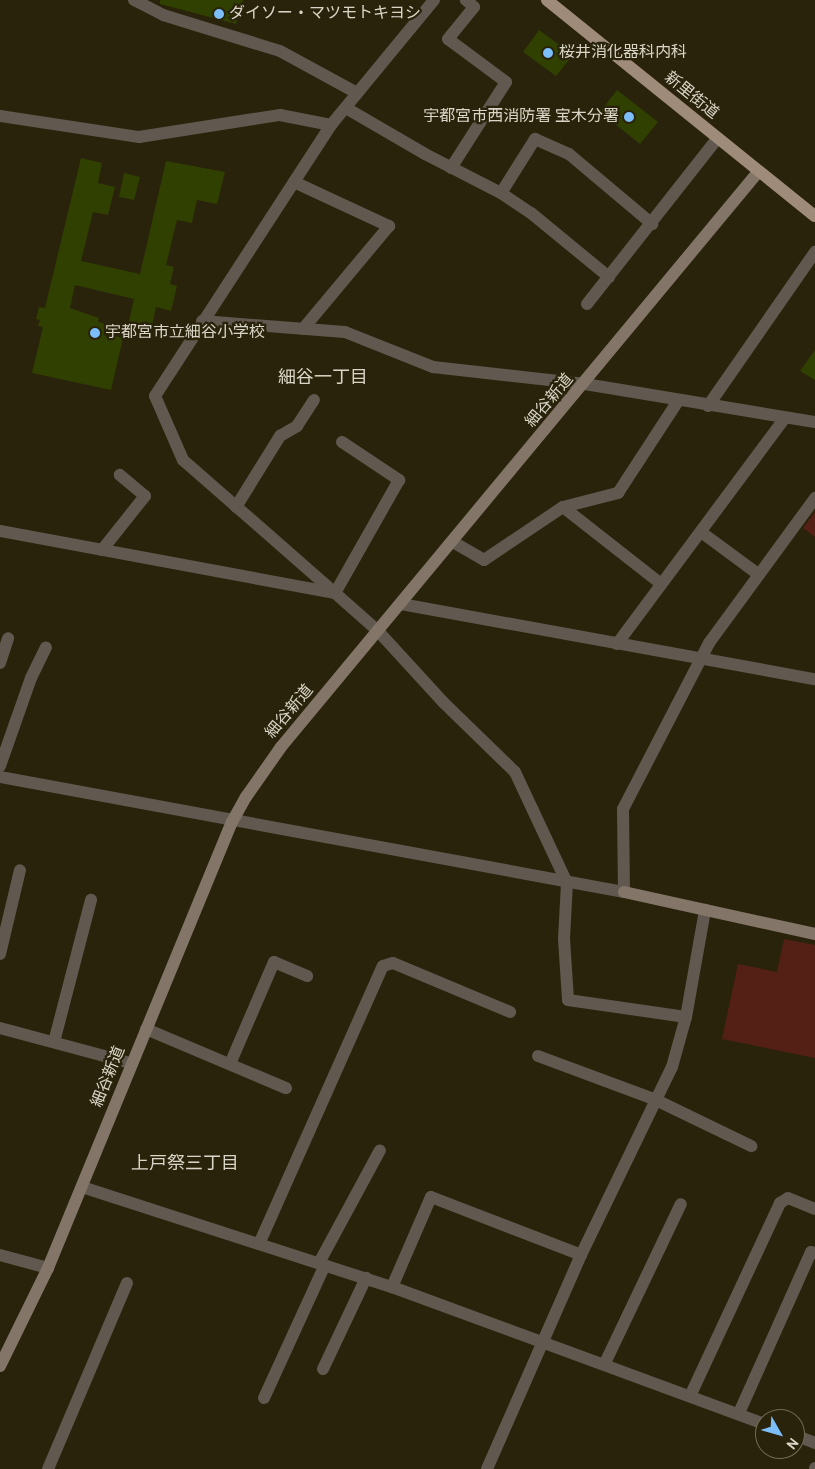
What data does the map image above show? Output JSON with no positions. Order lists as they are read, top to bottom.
{
  "streets": {
    "main road": ["新里街道"],
    "street": ["細谷新道"]
  },
  "crossings": [
    ["新里街道", "細谷新道"]
  ],
  "districts": ["細谷一丁目", "上戸祭三丁目"],
  "places": [
    "ダイソー・マツモトキヨシ",
    "桜井消化器科内科",
    "宇都宮市西消防署 宝木分署",
    "宇都宮市立細谷小学校"
  ],
  "north": "bottom right"
}
